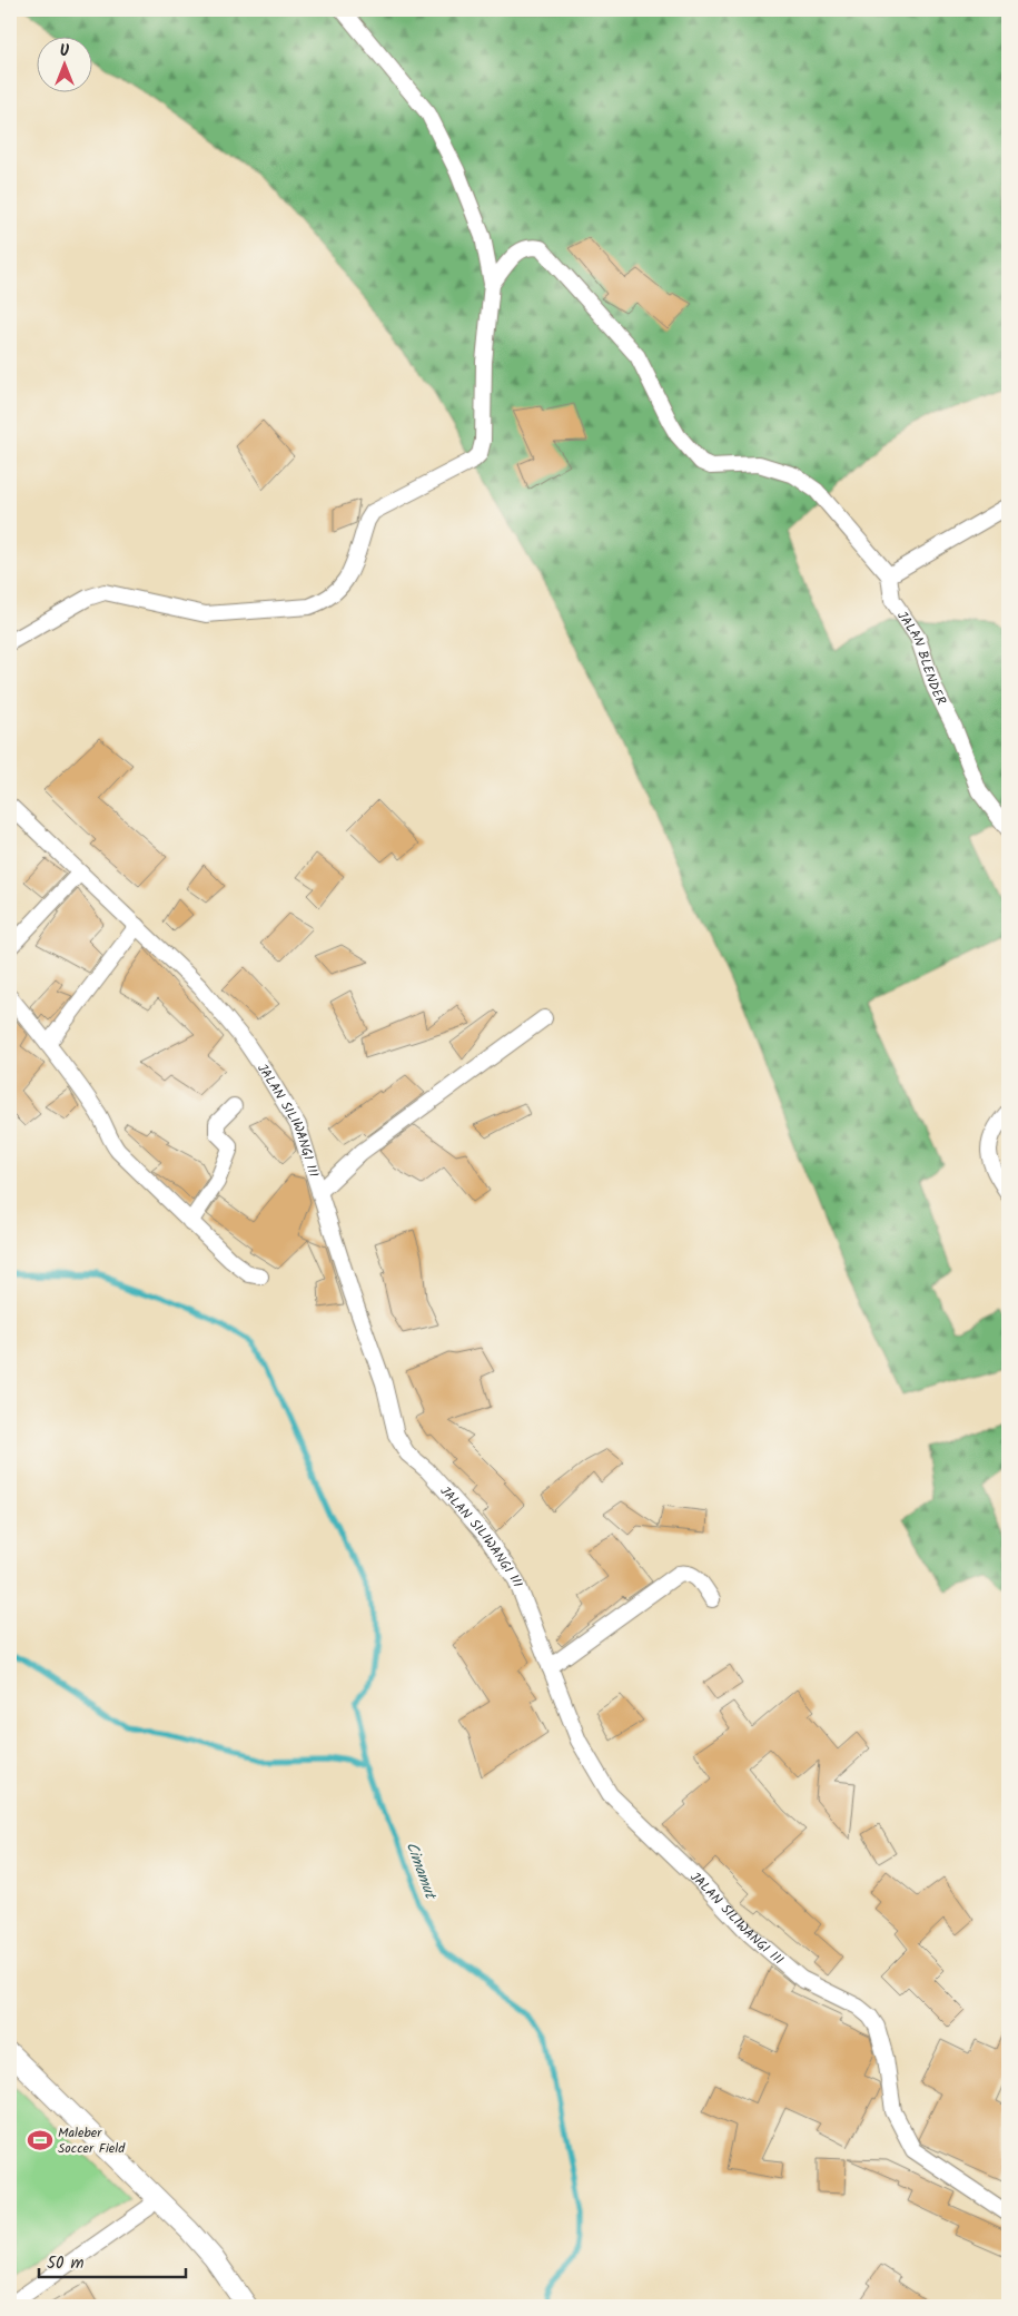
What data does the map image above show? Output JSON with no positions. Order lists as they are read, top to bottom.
{
  "streets": {
    "street": ["JALAN BLENDER", "JALAN SILIWANGI III"]
  },
  "water": ["Cimamut"],
  "places": {
    "sports": ["Maleber Soccer Field"]
  },
  "scale_bar": "50 m",
  "north": "top"
}
